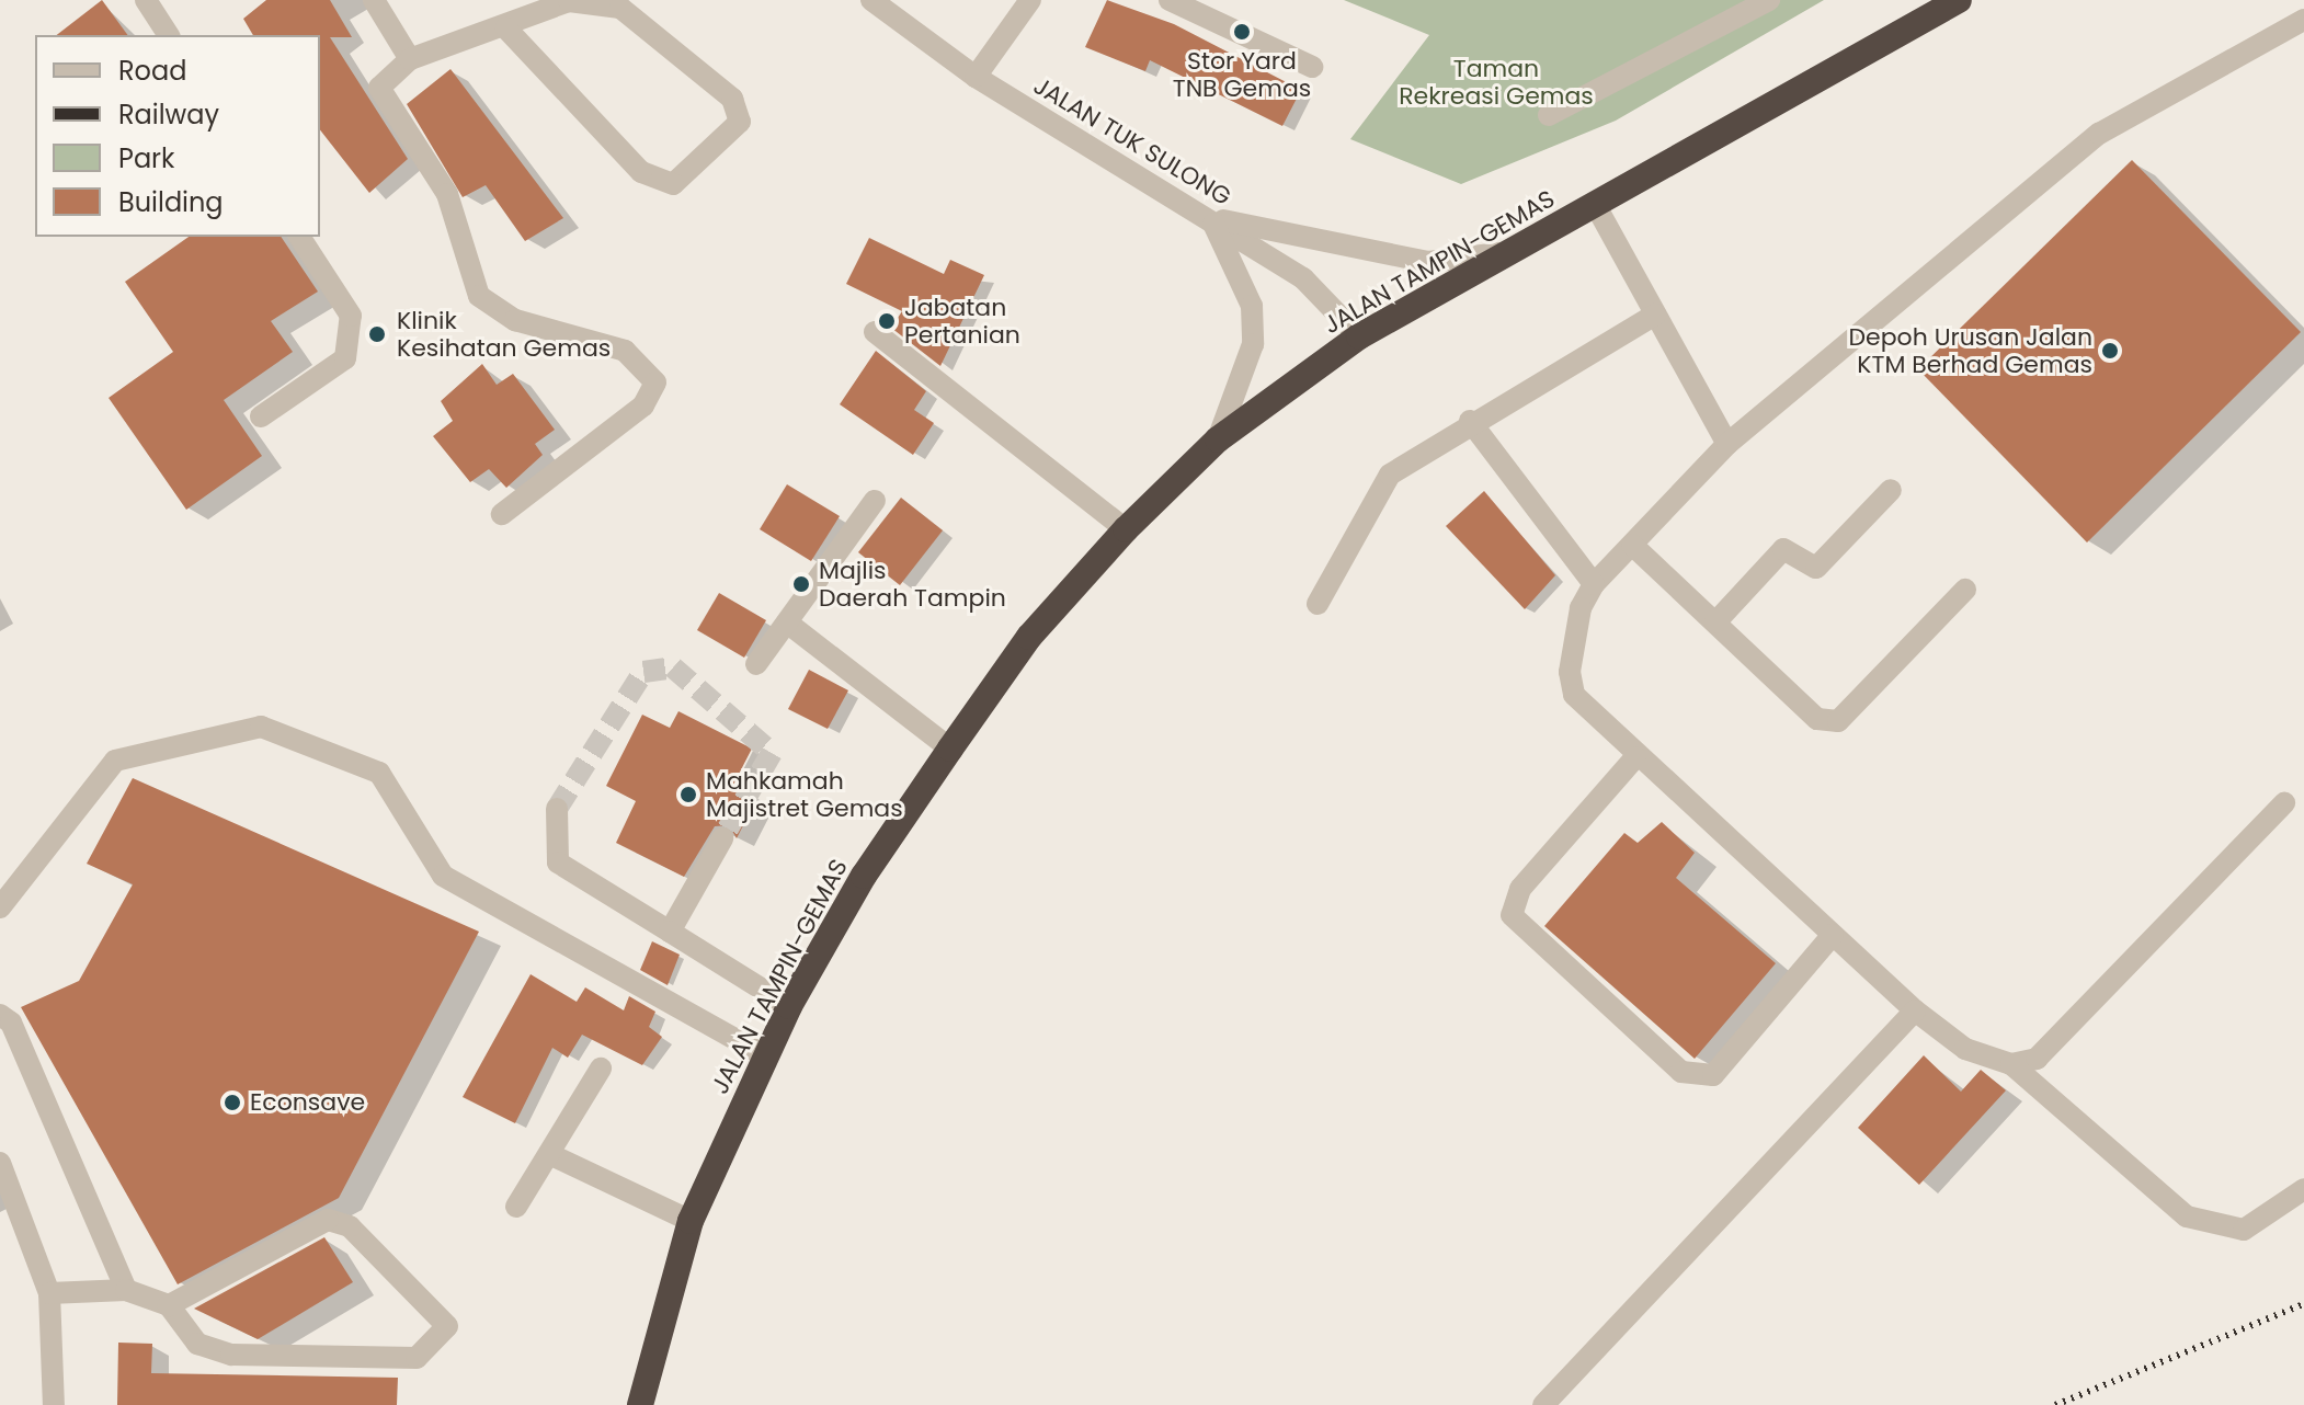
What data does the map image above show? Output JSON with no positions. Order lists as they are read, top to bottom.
{
  "streets": {
    "highway": ["JALAN TAMPIN-GEMAS"],
    "street": ["JALAN TUK SULONG"]
  },
  "crossings": [
    ["JALAN TUK SULONG", "JALAN TAMPIN-GEMAS"]
  ],
  "parks": ["Taman Rekreasi Gemas"],
  "places": [
    "Stor Yard TNB Gemas",
    "Jabatan Pertanian",
    "Klinik Kesihatan Gemas",
    "Depoh Urusan Jalan KTM Berhad Gemas",
    "Majlis Daerah Tampin",
    "Mahkamah Majistret Gemas",
    "Econsave"
  ],
  "legend": [
    "Road",
    "Railway",
    "Park",
    "Building"
  ]
}
